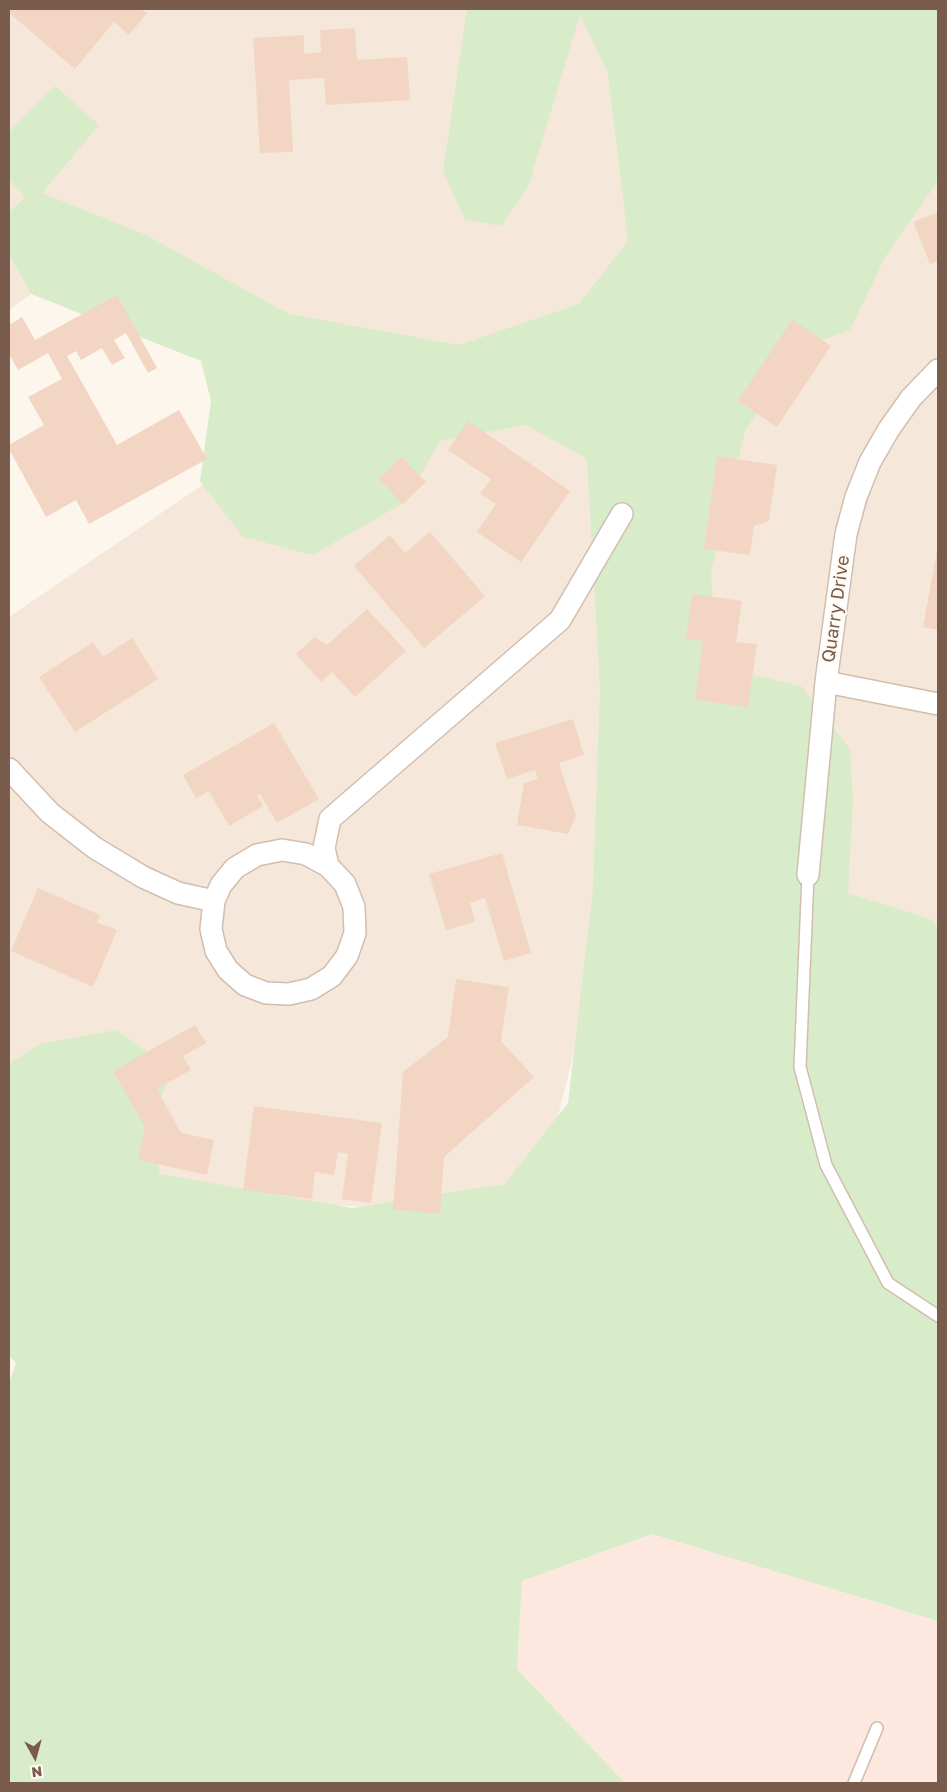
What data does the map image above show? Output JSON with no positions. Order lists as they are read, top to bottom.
{
  "streets": {
    "street": ["Quarry Drive"]
  },
  "north": "bottom"
}
